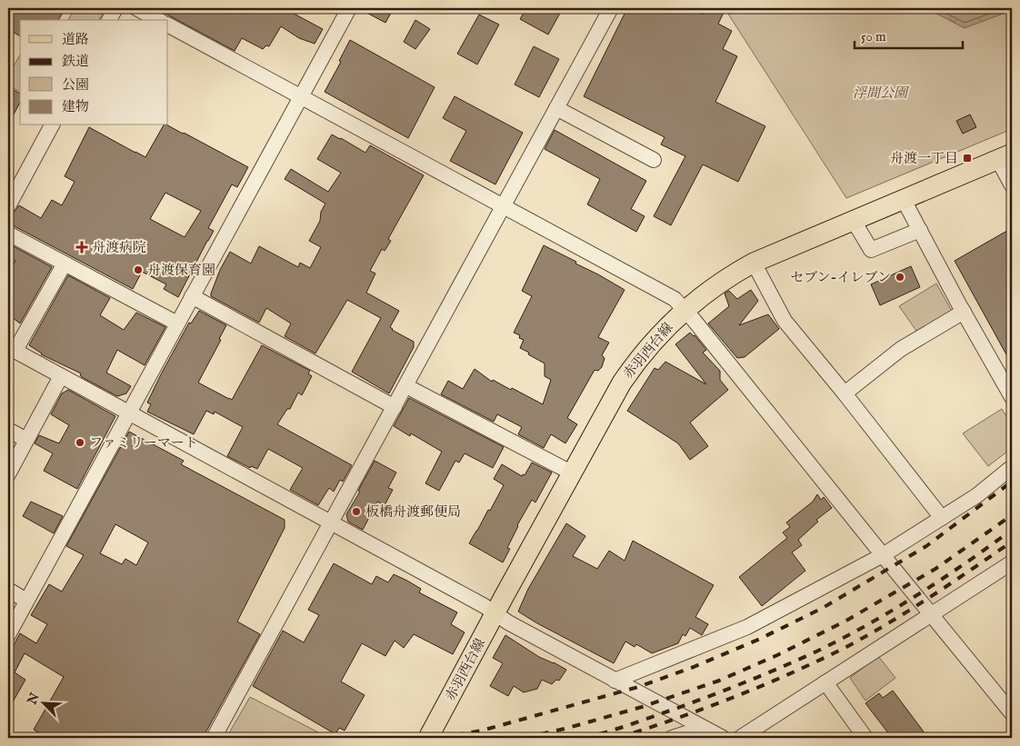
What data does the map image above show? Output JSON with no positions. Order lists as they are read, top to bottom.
{
  "streets": {
    "main road": ["赤羽西台線"]
  },
  "parks": ["浮間公園"],
  "places": {
    "transit": ["舟渡一丁目"],
    "health": ["舟渡病院"],
    "other": [
      "舟渡保育園",
      "セブン-イレブン",
      "ファミリーマート",
      "板橋舟渡郵便局"
    ]
  },
  "legend": [
    "道路",
    "鉄道",
    "公園",
    "建物"
  ],
  "scale_bar": "50 m",
  "north": "top left"
}
